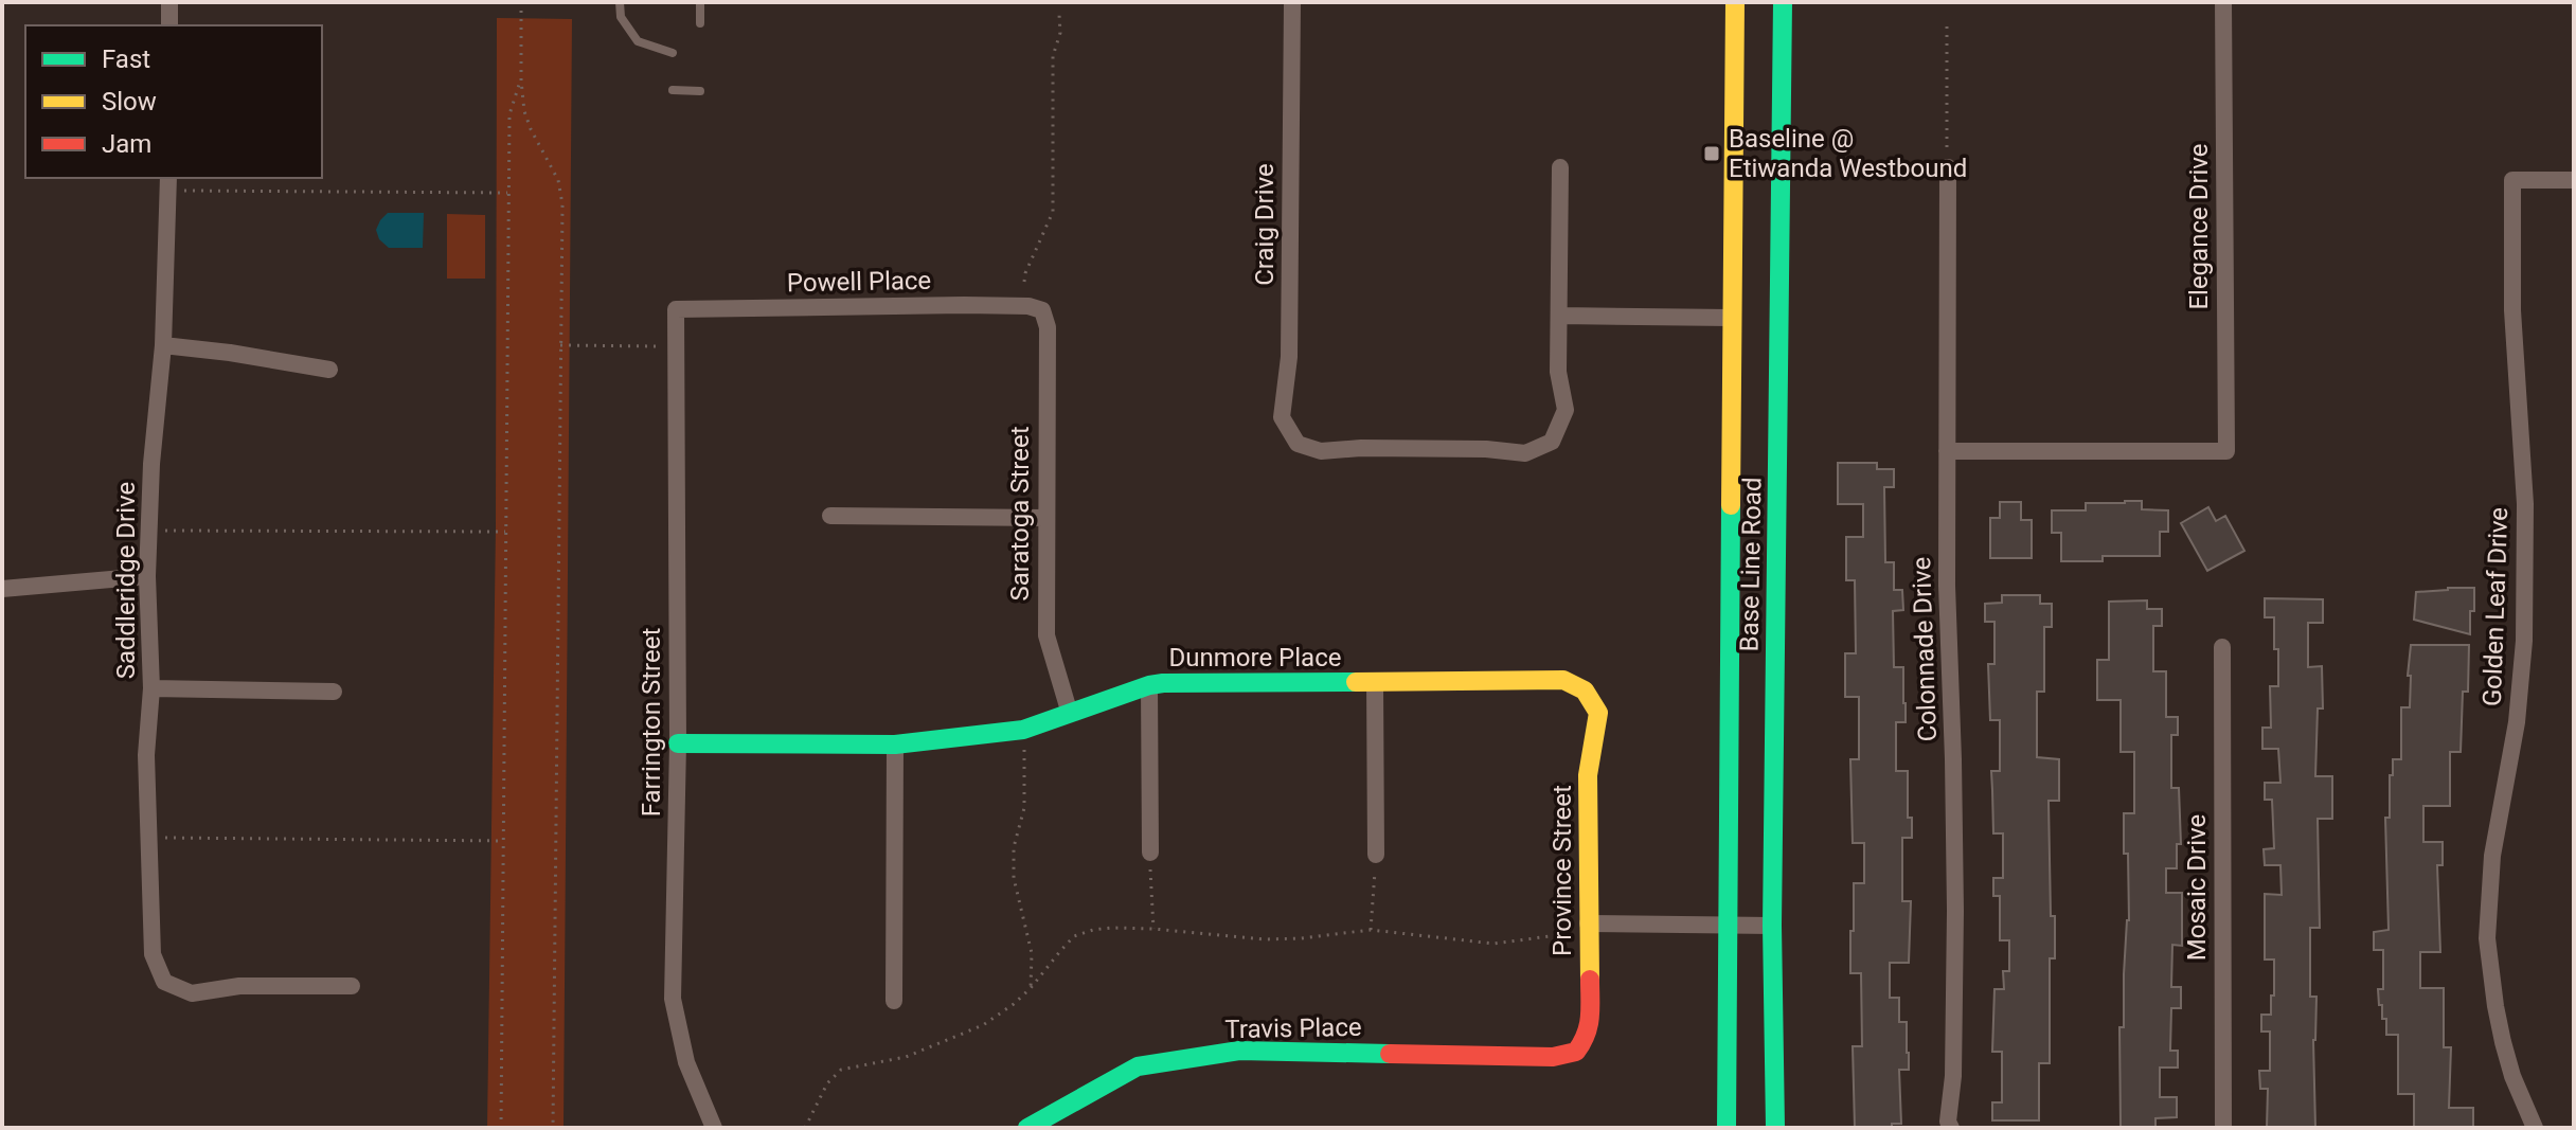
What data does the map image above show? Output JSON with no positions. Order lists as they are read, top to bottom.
{
  "streets": {
    "main road": [
      "Base Line Road",
      "Dunmore Place",
      "Province Street",
      "Travis Place"
    ],
    "street": [
      "Craig Drive",
      "Elegance Drive",
      "Powell Place",
      "Saratoga Street",
      "Saddleridge Drive",
      "Golden Leaf Drive",
      "Colonnade Drive",
      "Farrington Street",
      "Mosaic Drive"
    ]
  },
  "crossings": [
    ["Elegance Drive", "Colonnade Drive"],
    ["Powell Place", "Saratoga Street"],
    ["Powell Place", "Farrington Street"],
    ["Saratoga Street", "Dunmore Place"],
    ["Dunmore Place", "Farrington Street"],
    ["Dunmore Place", "Province Street"],
    ["Province Street", "Travis Place"]
  ],
  "places": {
    "transit": ["Baseline @ Etiwanda Westbound"]
  },
  "legend": ["Fast", "Slow", "Jam"]
}
